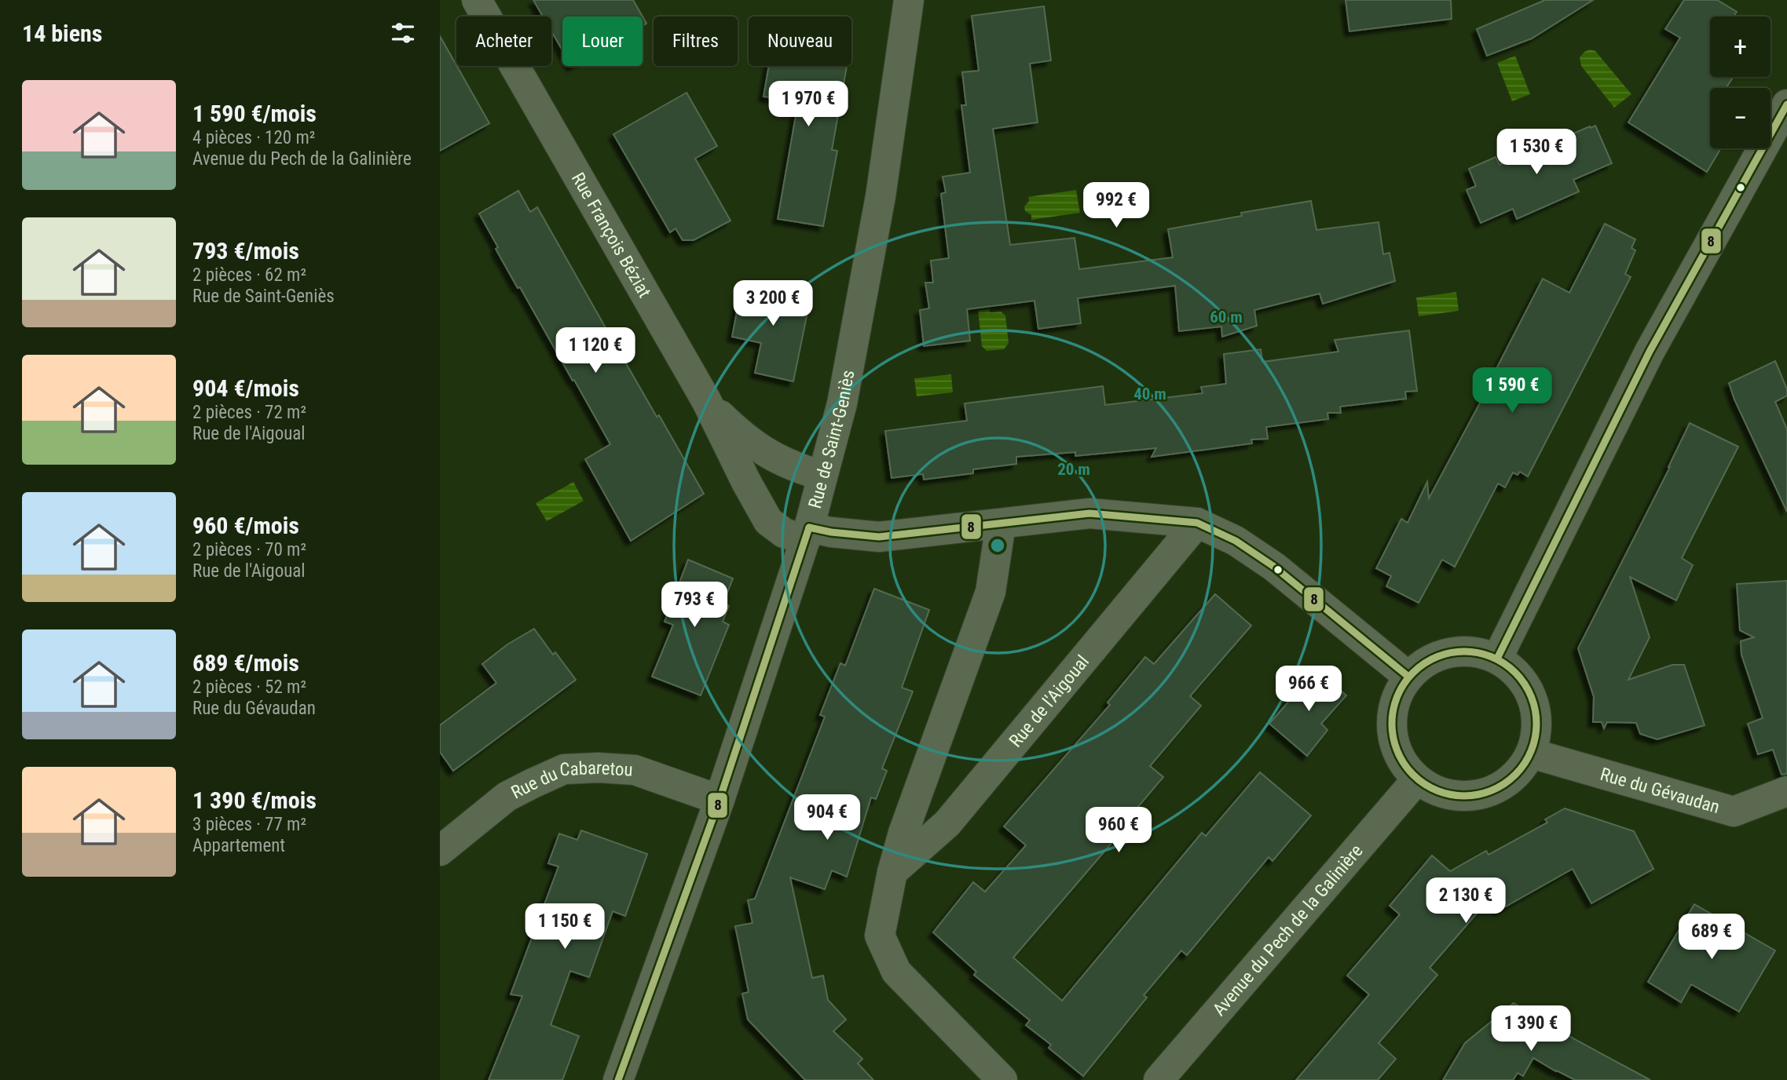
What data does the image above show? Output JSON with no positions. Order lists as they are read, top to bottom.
{
  "streets": {
    "street": [
      "Rue François Béziat",
      "Rue de Saint-Geniès",
      "Rue de l'Aigoual",
      "Rue du Cabaretou",
      "Rue du Gévaudan",
      "Avenue du Pech de la Galinière"
    ]
  },
  "crossings": [
    ["Rue François Béziat", "Rue de Saint-Geniès"],
    ["Rue François Béziat", "Rue de l'Aigoual"],
    ["Rue de Saint-Geniès", "Rue du Cabaretou"],
    ["Rue du Gévaudan", "Avenue du Pech de la Galinière"]
  ],
  "lines": ["transit line 8"],
  "page": {
    "heading": "14 biens",
    "map_buttons": ["+", "−"],
    "chip": [
      "Acheter",
      "Louer",
      "Filtres",
      "Nouveau"
    ],
    "list": [
      {
        "name": "1 590 €/mois",
        "note": "4 pièces · 120 m² · Avenue du Pech de la Galinière"
      },
      {
        "name": "793 €/mois",
        "note": "2 pièces · 62 m² · Rue de Saint-Geniès"
      },
      {
        "name": "904 €/mois",
        "note": "2 pièces · 72 m² · Rue de l'Aigoual"
      },
      {
        "name": "960 €/mois",
        "note": "2 pièces · 70 m² · Rue de l'Aigoual"
      },
      {
        "name": "689 €/mois",
        "note": "2 pièces · 52 m² · Rue du Gévaudan"
      },
      {
        "name": "1 390 €/mois",
        "note": "3 pièces · 77 m² · Appartement"
      }
    ],
    "price": [
      "1 970 €",
      "1 530 €",
      "992 €",
      "3 200 €",
      "1 120 €",
      "1 590 €",
      "793 €",
      "966 €",
      "904 €",
      "960 €",
      "2 130 €",
      "1 150 €",
      "689 €",
      "1 390 €"
    ]
  },
  "rings": ["60 m", "40 m", "20 m"]
}
